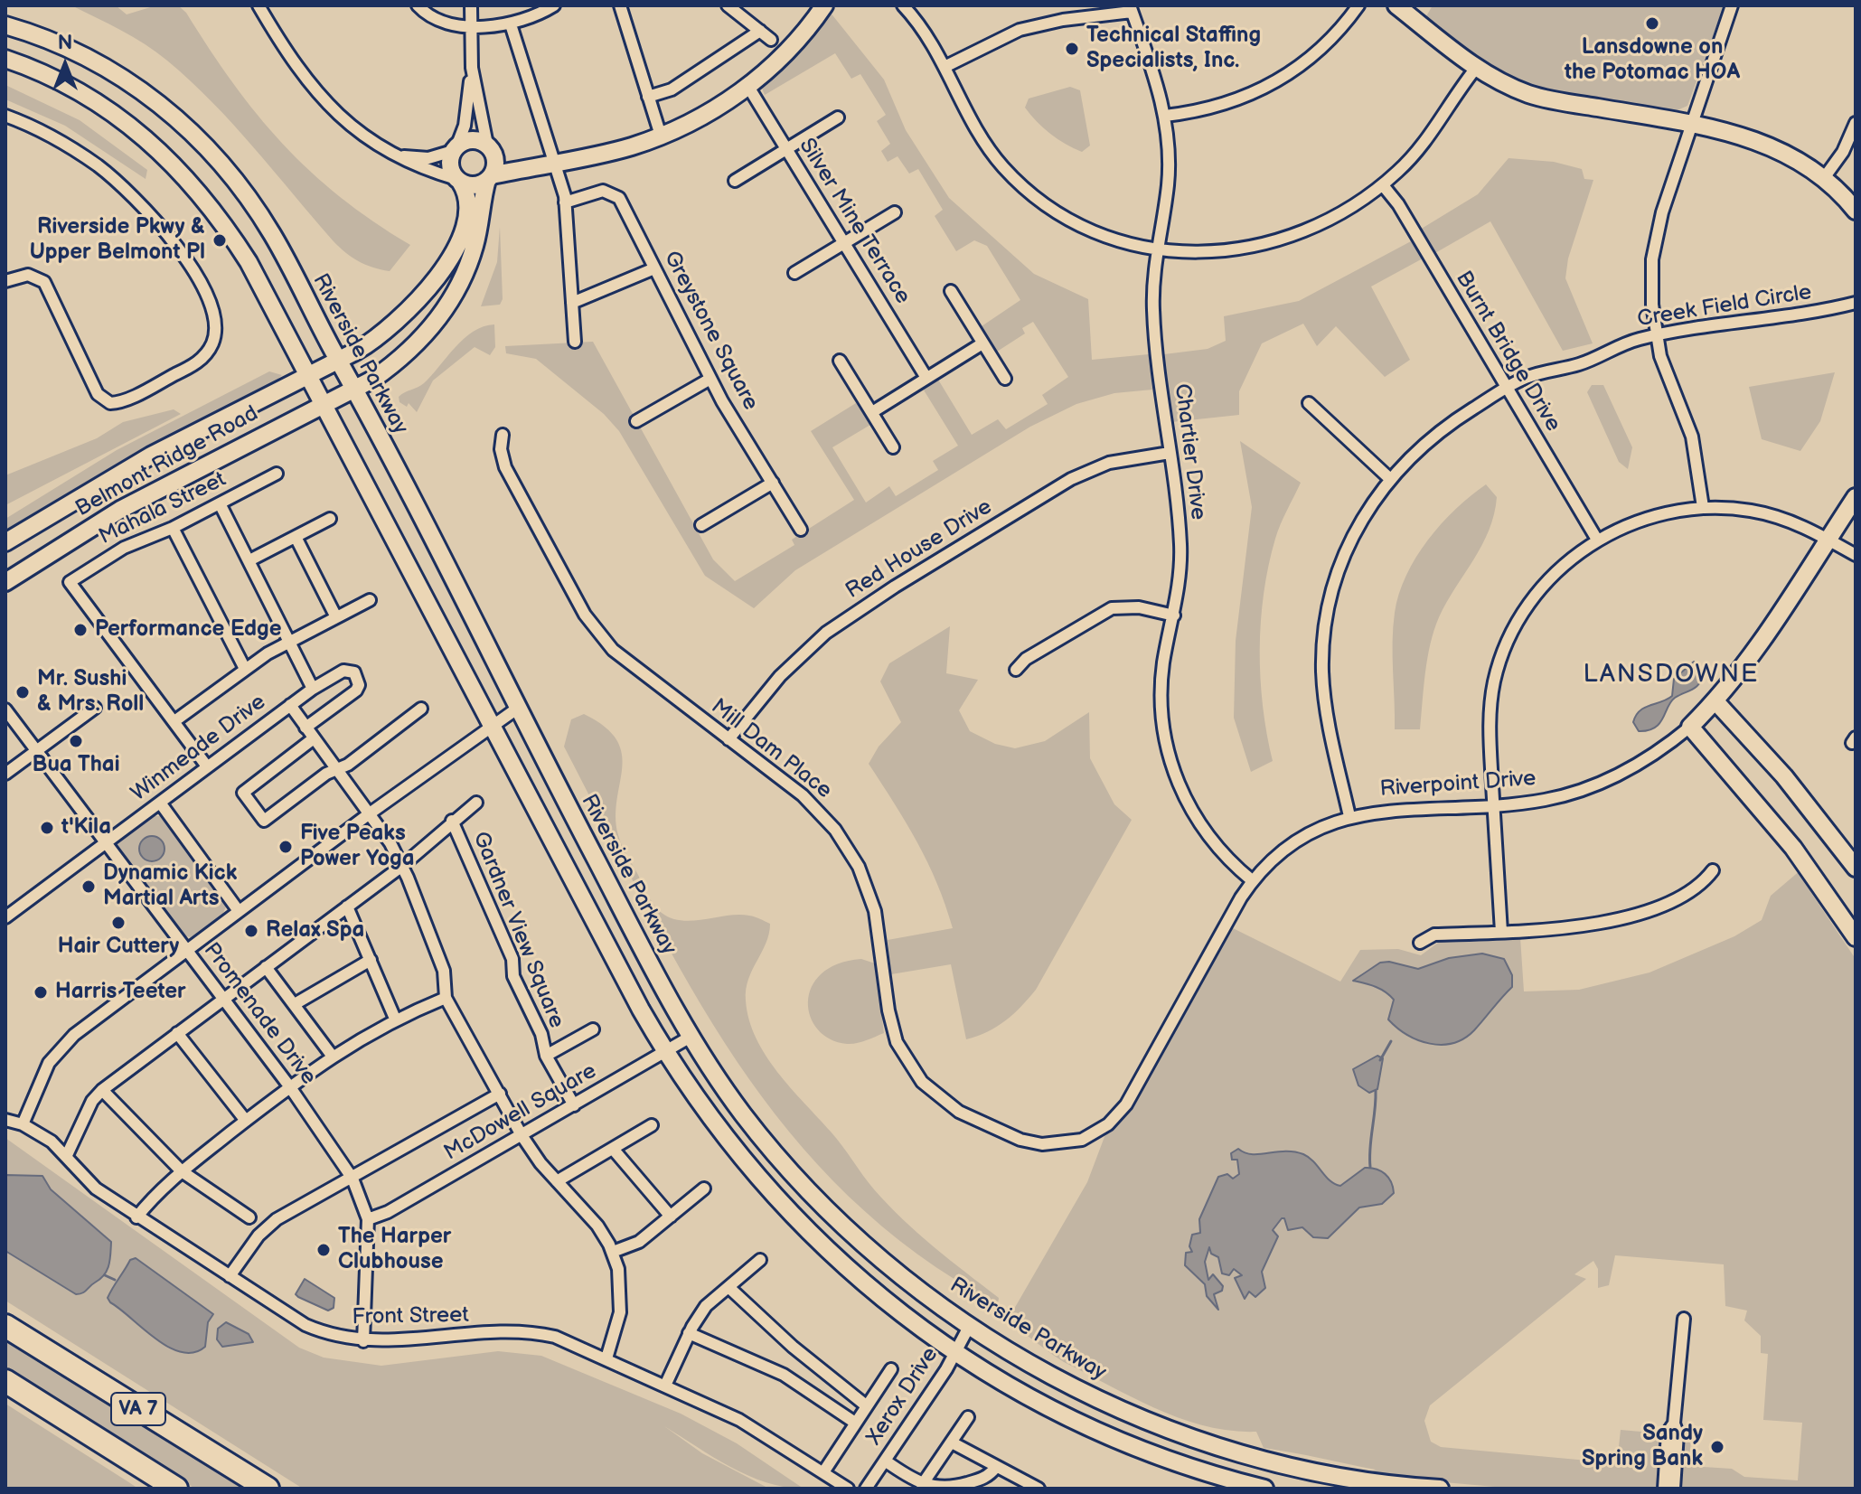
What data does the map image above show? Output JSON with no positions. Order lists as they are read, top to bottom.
{
  "streets": {
    "highway": ["VA 7"],
    "main road": ["Riverside Parkway", "Belmont Ridge Road", "Riverpoint Drive"],
    "street": [
      "Silver Mine Terrace",
      "Creek Field Circle",
      "Greystone Square",
      "Burnt Bridge Drive",
      "Chartier Drive",
      "Mahala Street",
      "Red House Drive",
      "Winmeade Drive",
      "Mill Dam Place",
      "Gardner View Square",
      "Promenade Drive",
      "McDowell Square",
      "Front Street",
      "Xerox Drive"
    ]
  },
  "crossings": [
    ["Creek Field Circle", "Burnt Bridge Drive"],
    ["Creek Field Circle", "Riverpoint Drive"],
    ["Riverside Parkway", "Belmont Ridge Road"],
    ["Riverside Parkway", "McDowell Square"],
    ["Riverside Parkway", "Xerox Drive"],
    ["Chartier Drive", "Red House Drive"],
    ["Chartier Drive", "Mill Dam Place"],
    ["Chartier Drive", "Riverpoint Drive"],
    ["Red House Drive", "Mill Dam Place"],
    ["Winmeade Drive", "Promenade Drive"],
    ["Mill Dam Place", "Riverpoint Drive"],
    ["Gardner View Square", "McDowell Square"],
    ["Promenade Drive", "McDowell Square"],
    ["Promenade Drive", "Front Street"]
  ],
  "districts": ["LANSDOWNE"],
  "places": [
    "Lansdowne on the Potomac HOA",
    "Technical Staffing Specialists, Inc.",
    "Riverside Pkwy & Upper Belmont Pl",
    "Performance Edge",
    "Mr. Sushi & Mrs. Roll",
    "Bua Thai",
    "t'Kila",
    "Five Peaks Power Yoga",
    "Dynamic Kick Martial Arts",
    "Hair Cuttery",
    "Relax Spa",
    "Harris Teeter",
    "The Harper Clubhouse",
    "Sandy Spring Bank"
  ],
  "north": "top"
}
